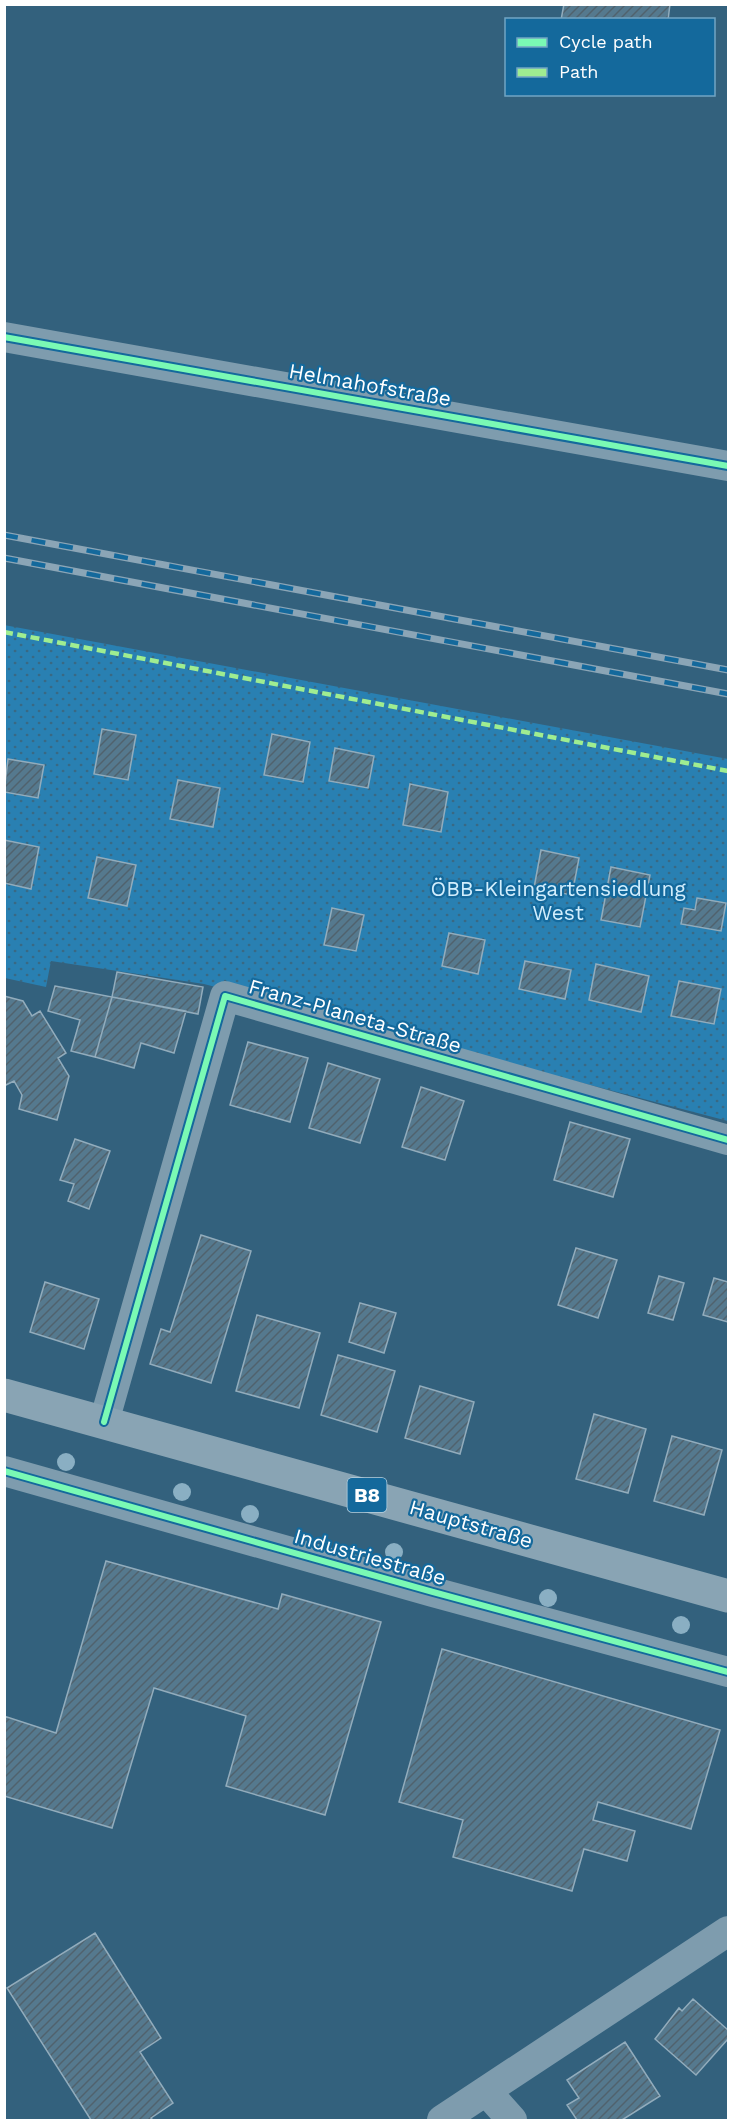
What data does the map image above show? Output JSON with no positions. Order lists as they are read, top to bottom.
{
  "streets": {
    "main road": ["B8", "Hauptstraße"],
    "street": ["Helmahofstraße", "Franz-Planeta-Straße", "Industriestraße"]
  },
  "crossings": [
    ["Franz-Planeta-Straße", "Hauptstraße"]
  ],
  "parks": ["ÖBB-Kleingartensiedlung West"],
  "legend": ["Cycle path", "Path"]
}
